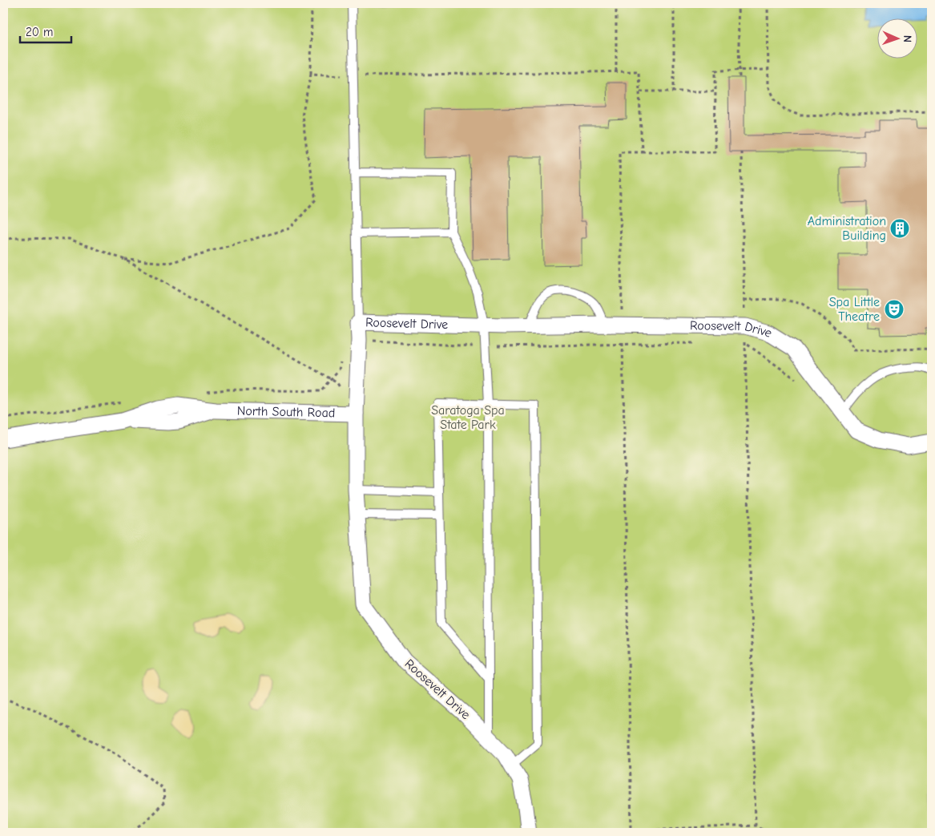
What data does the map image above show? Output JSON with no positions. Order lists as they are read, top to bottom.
{
  "streets": {
    "street": ["Roosevelt Drive", "North South Road"]
  },
  "crossings": [
    ["Roosevelt Drive", "North South Road"]
  ],
  "parks": ["Saratoga Spa State Park"],
  "places": {
    "building": ["Administration Building"],
    "theatre": ["Spa Little Theatre"]
  },
  "scale_bar": "20 m",
  "north": "right"
}
